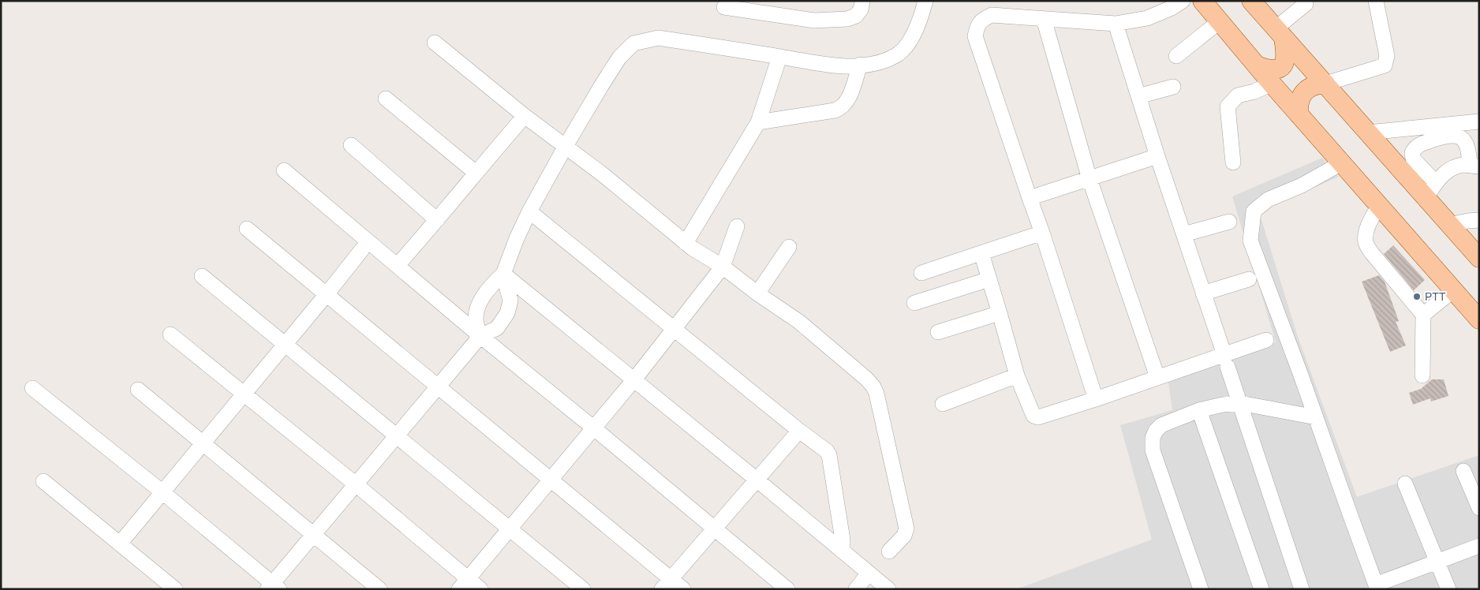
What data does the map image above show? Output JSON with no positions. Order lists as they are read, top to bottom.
{
  "places": ["PTT"]
}
